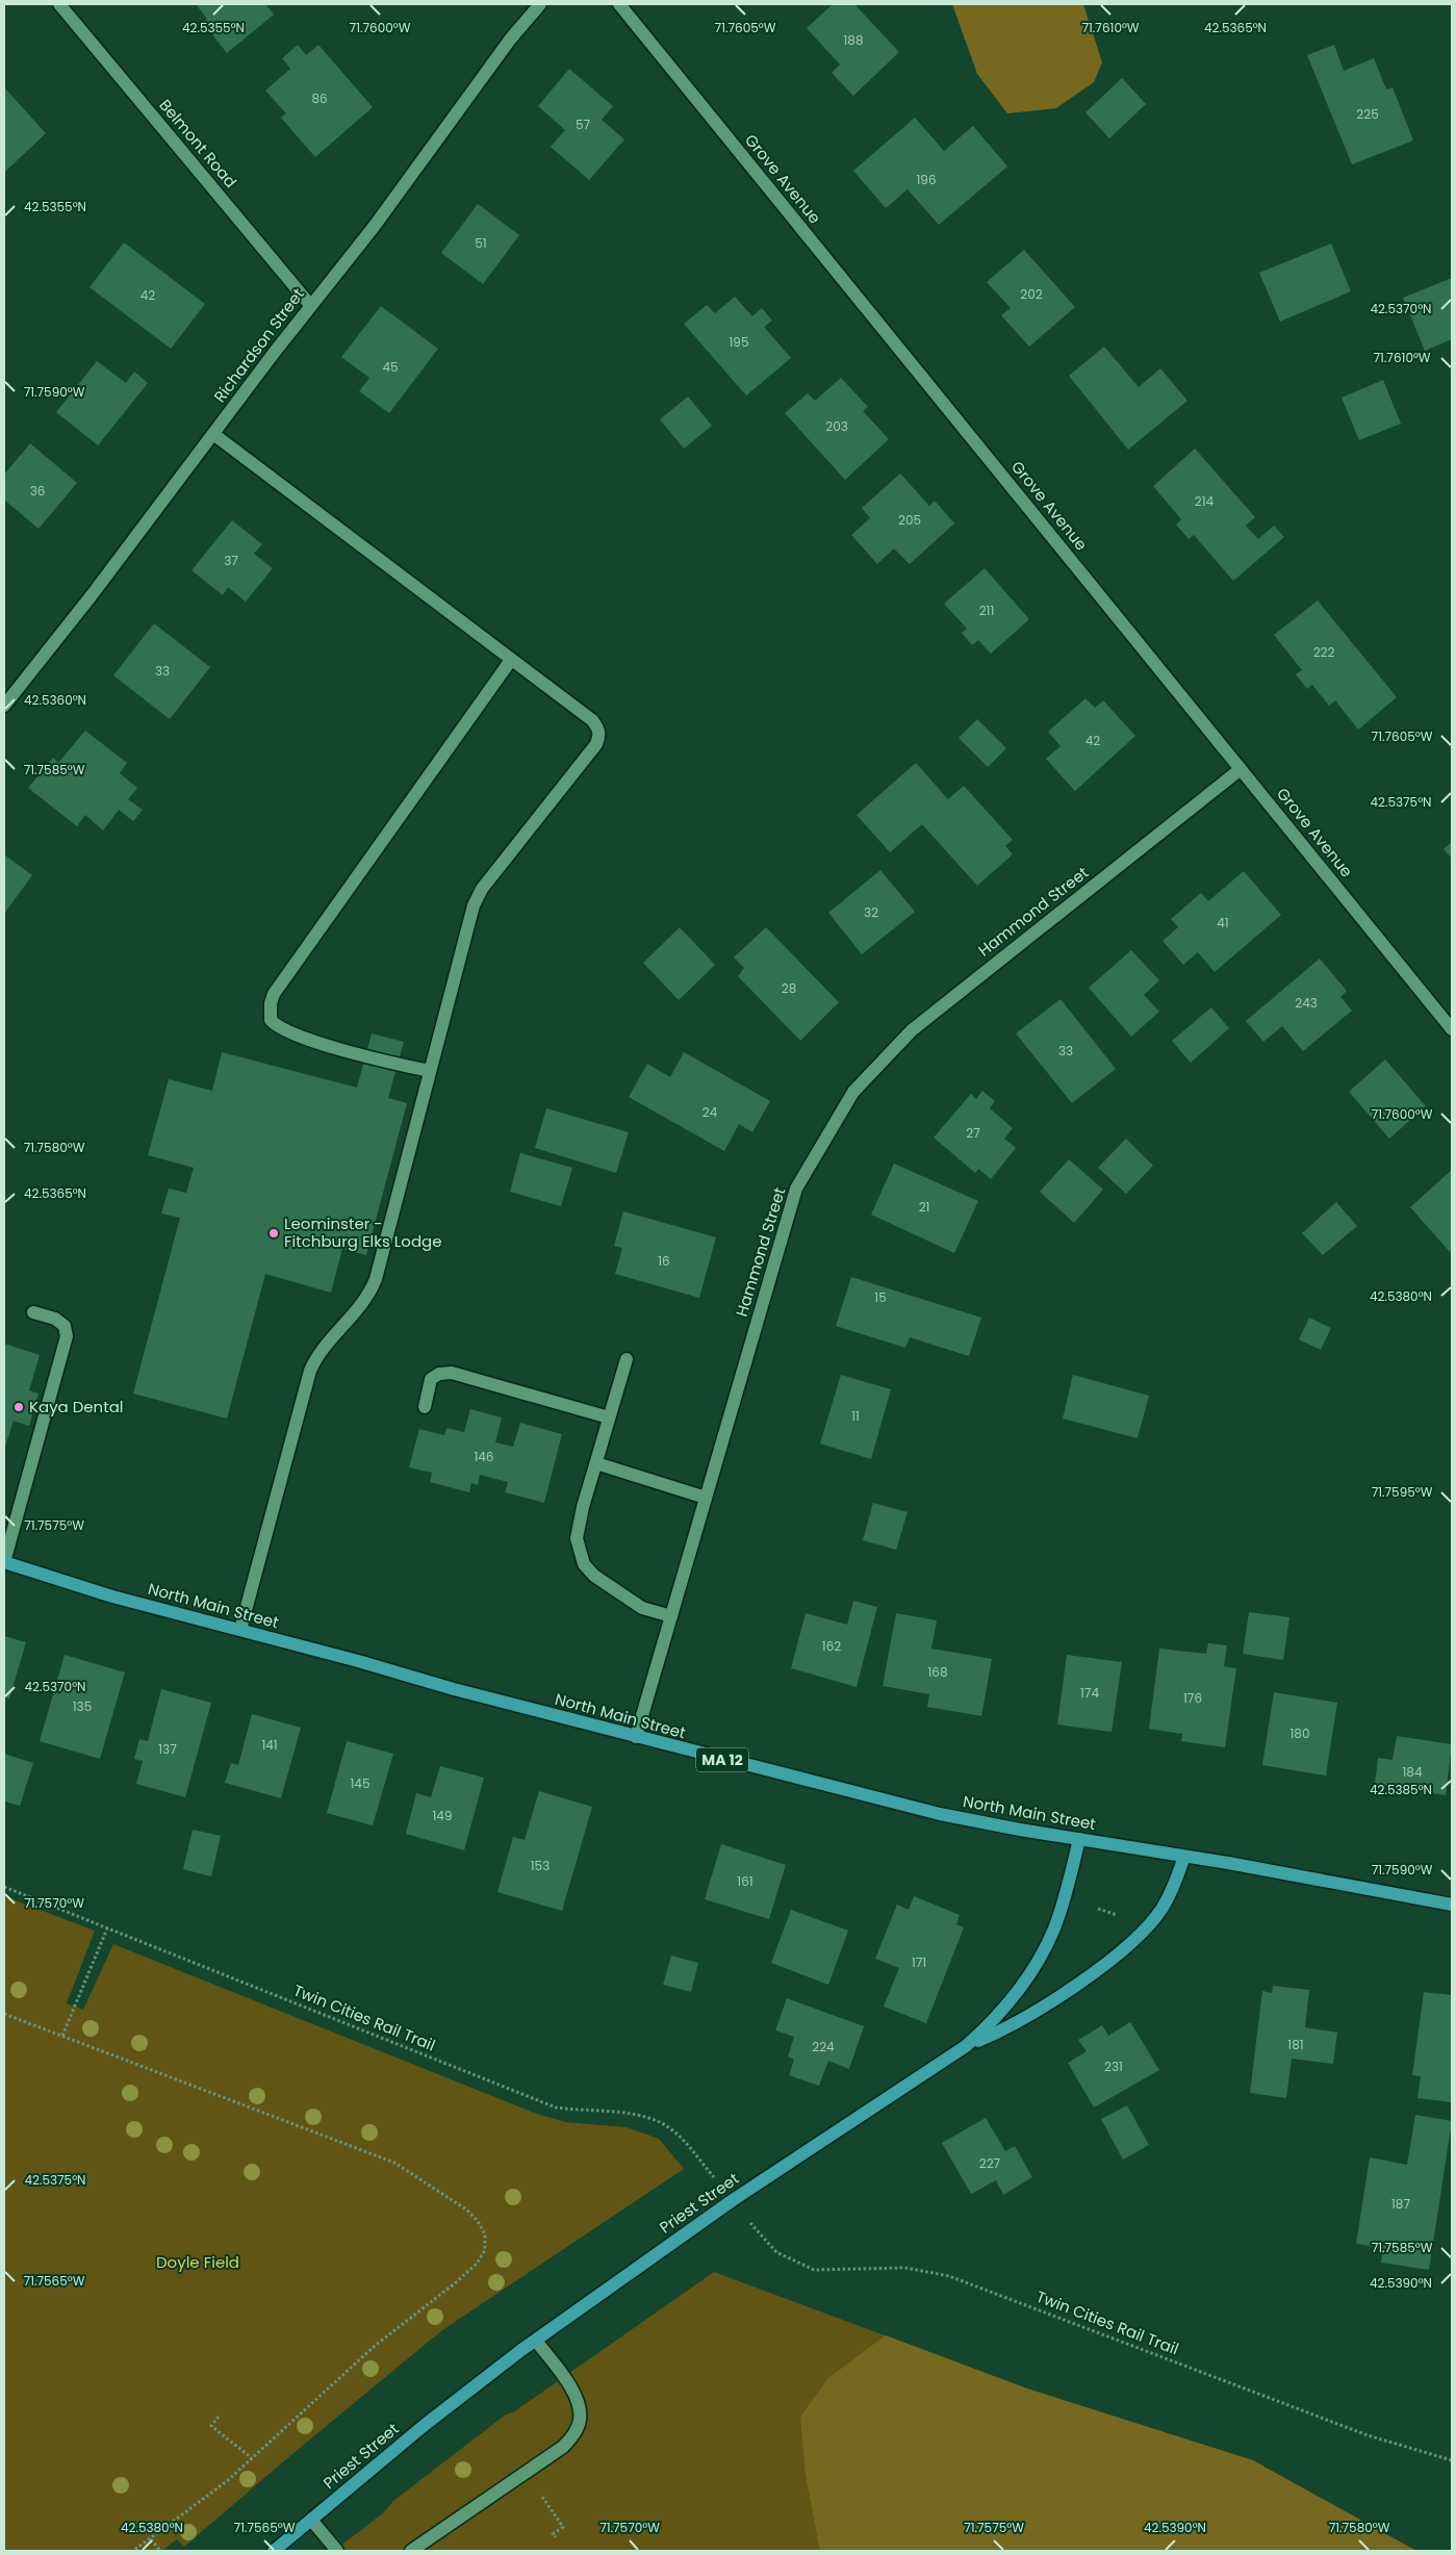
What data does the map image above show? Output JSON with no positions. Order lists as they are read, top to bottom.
{
  "streets": {
    "main road": ["North Main Street", "MA 12", "Priest Street"],
    "street": [
      "Belmont Road",
      "Grove Avenue",
      "Richardson Street",
      "Hammond Street"
    ],
    "path": ["Twin Cities Rail Trail"]
  },
  "crossings": [
    ["Belmont Road", "Richardson Street"],
    ["Grove Avenue", "Hammond Street"],
    ["Hammond Street", "North Main Street"],
    ["North Main Street", "Priest Street"]
  ],
  "parks": ["Doyle Field"],
  "places": ["Leominster - Fitchburg Elks Lodge", "Kaya Dental"],
  "house_numbers": [
    "188",
    "86",
    "225",
    "57",
    "196",
    "51",
    "202",
    "42",
    "195",
    "45",
    "203",
    "36",
    "214",
    "205",
    "37",
    "211",
    "222",
    "33",
    "42",
    "32",
    "41",
    "28",
    "243",
    "33",
    "24",
    "27",
    "21",
    "16",
    "15",
    "11",
    "146",
    "162",
    "168",
    "174",
    "176",
    "135",
    "180",
    "141",
    "137",
    "184",
    "145",
    "149",
    "153",
    "161",
    "171",
    "181",
    "224",
    "231",
    "227",
    "187"
  ],
  "coordinates": [
    "42.5355°N",
    "42.5365°N",
    "71.7600°W",
    "71.7605°W",
    "71.7610°W",
    "42.5370°N",
    "71.7590°W",
    "42.5360°N",
    "71.7585°W",
    "42.5375°N",
    "71.7580°W",
    "42.5380°N",
    "71.7595°W",
    "71.7575°W",
    "42.5385°N",
    "71.7570°W",
    "71.7565°W",
    "42.5390°N"
  ]
}
